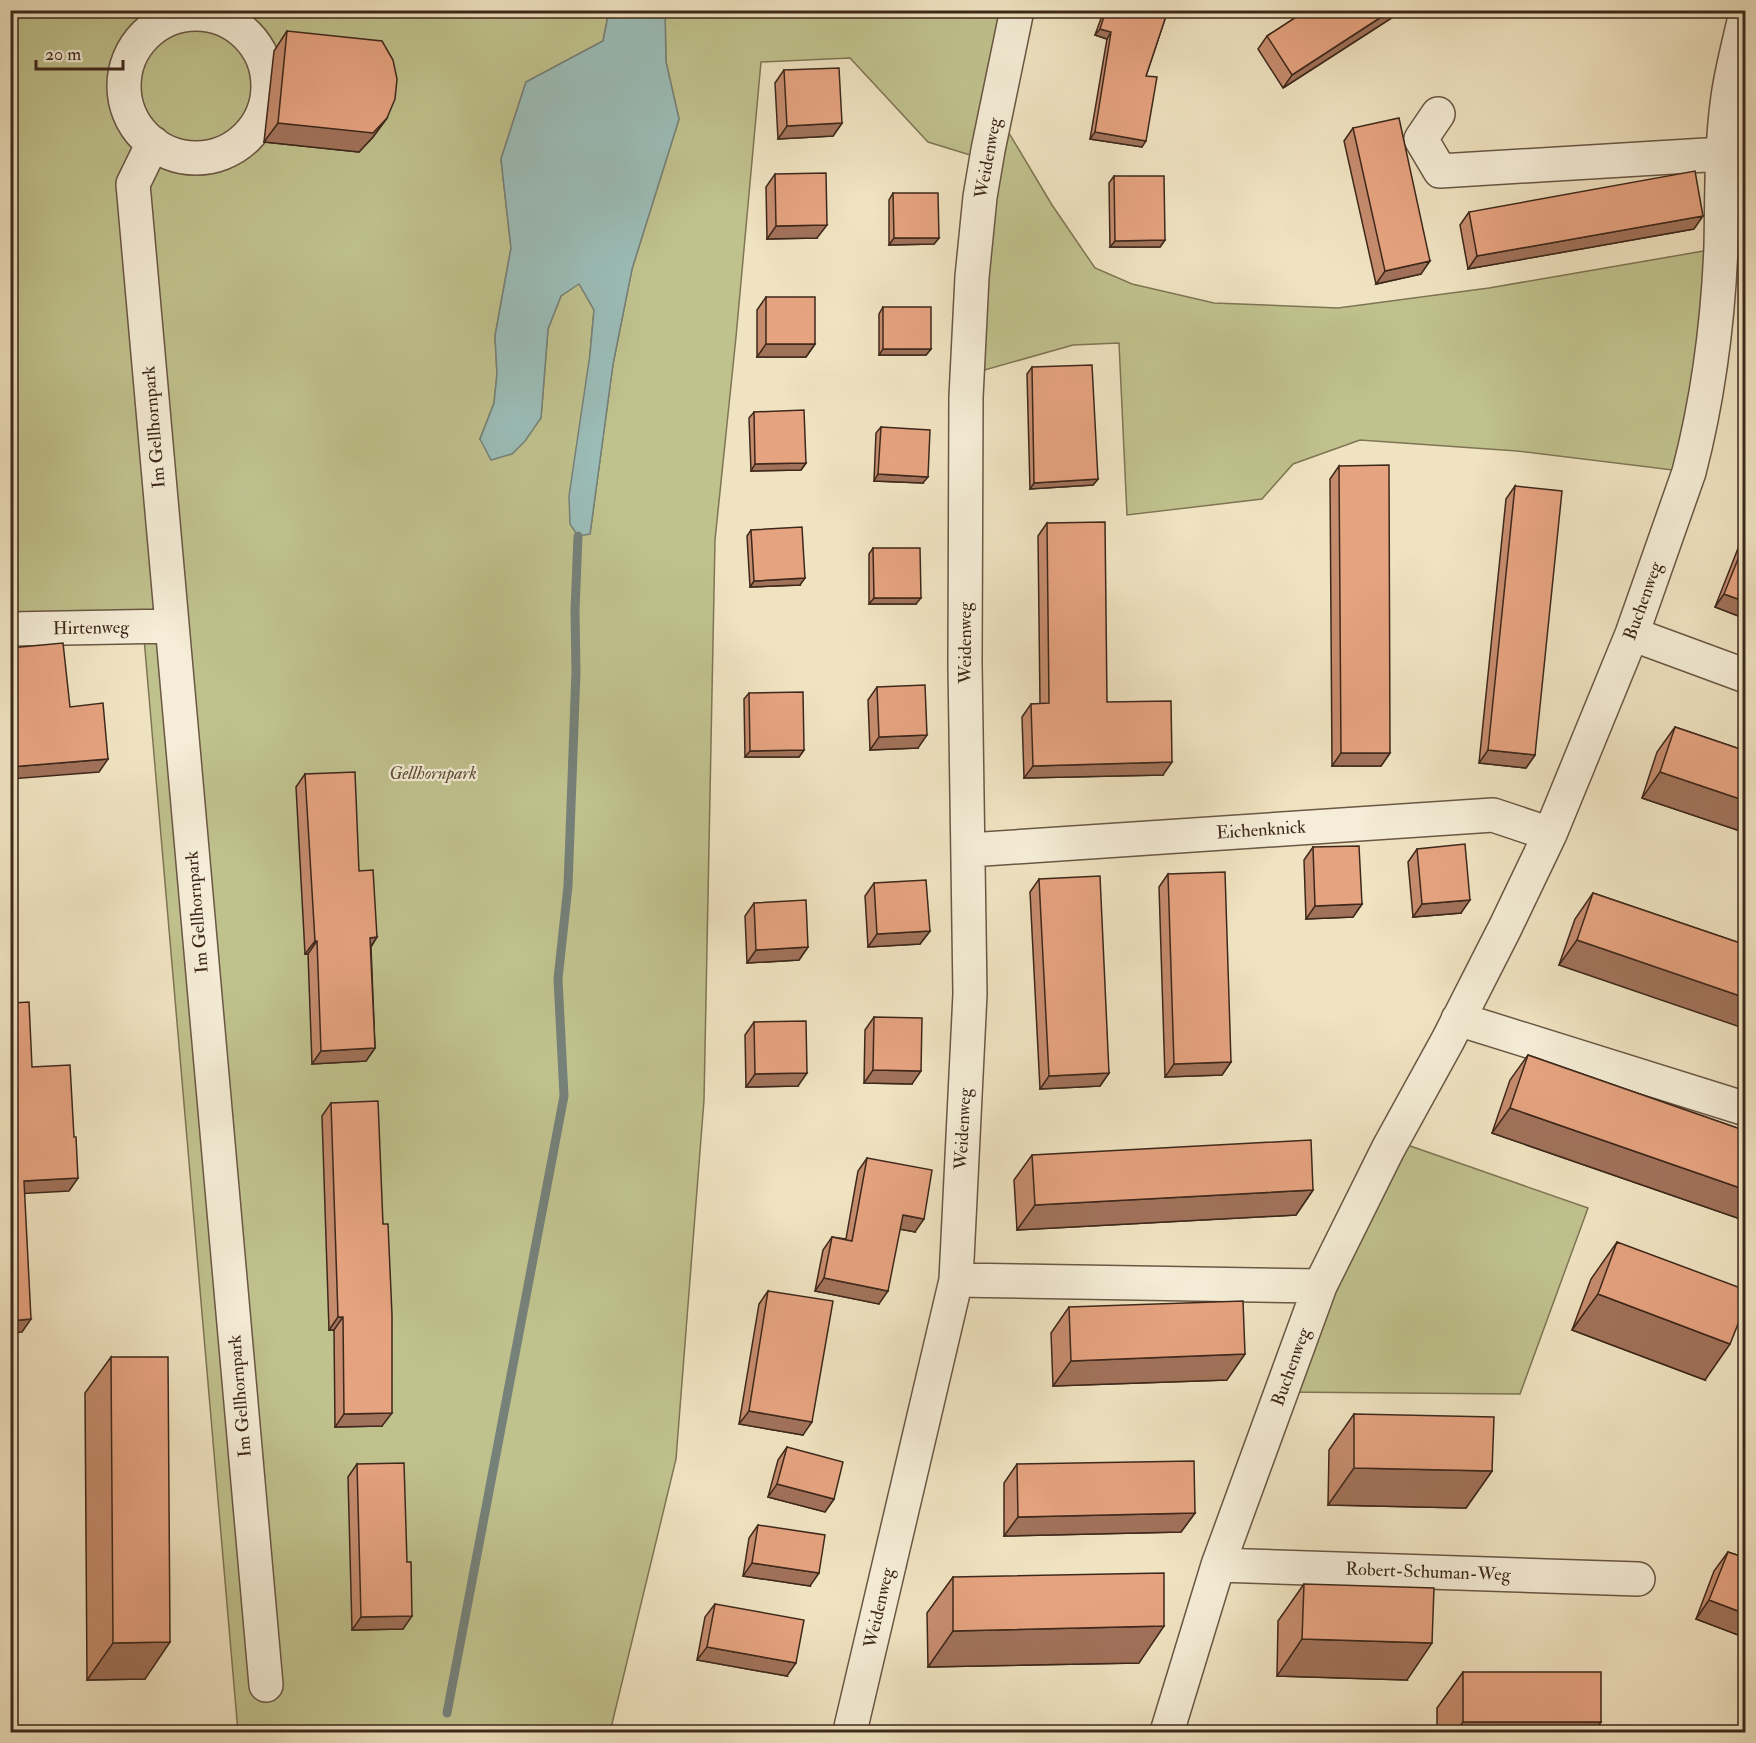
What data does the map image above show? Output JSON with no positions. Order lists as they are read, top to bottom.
{
  "streets": {
    "street": [
      "Weidenweg",
      "Im Gellhornpark",
      "Buchenweg",
      "Hirtenweg",
      "Eichenknick",
      "Robert-Schuman-Weg"
    ]
  },
  "crossings": [
    ["Weidenweg", "Eichenknick"],
    ["Im Gellhornpark", "Hirtenweg"],
    ["Buchenweg", "Eichenknick"],
    ["Buchenweg", "Robert-Schuman-Weg"]
  ],
  "parks": ["Gellhornpark"],
  "scale_bar": "20 m"
}
